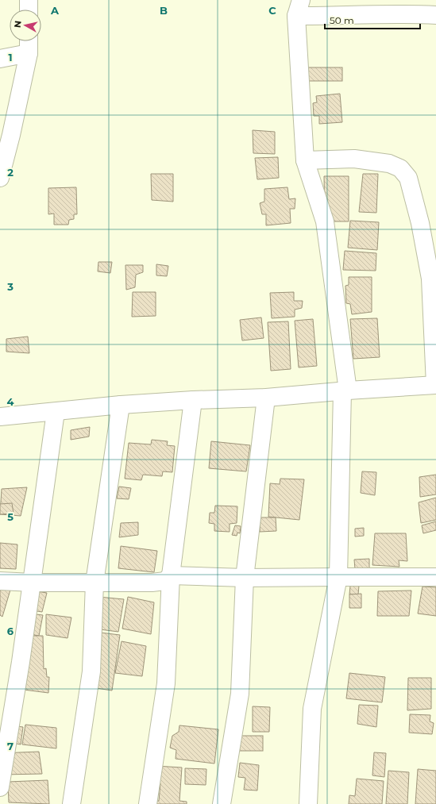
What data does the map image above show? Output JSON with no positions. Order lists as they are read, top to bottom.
{
  "scale_bar": "50 m",
  "north": "left",
  "grid": {
    "columns": ["A", "B", "C"],
    "rows": [
      "1",
      "2",
      "3",
      "4",
      "5",
      "6",
      "7"
    ]
  }
}
